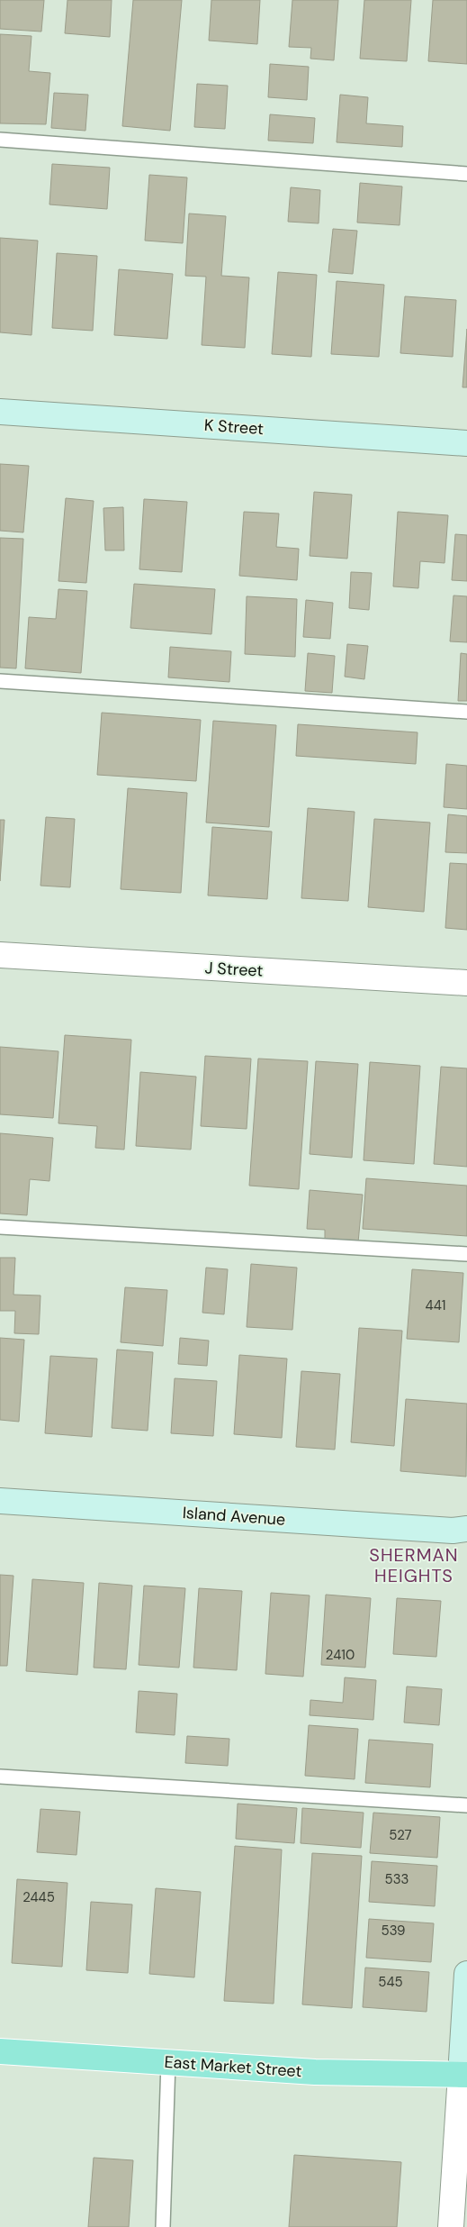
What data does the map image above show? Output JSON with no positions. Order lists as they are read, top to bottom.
{
  "streets": {
    "main road": ["East Market Street"],
    "street": ["K Street", "J Street", "Island Avenue"]
  },
  "districts": ["SHERMAN HEIGHTS"],
  "house_numbers": [
    "441",
    "2410",
    "527",
    "533",
    "2445",
    "539",
    "545"
  ]
}
